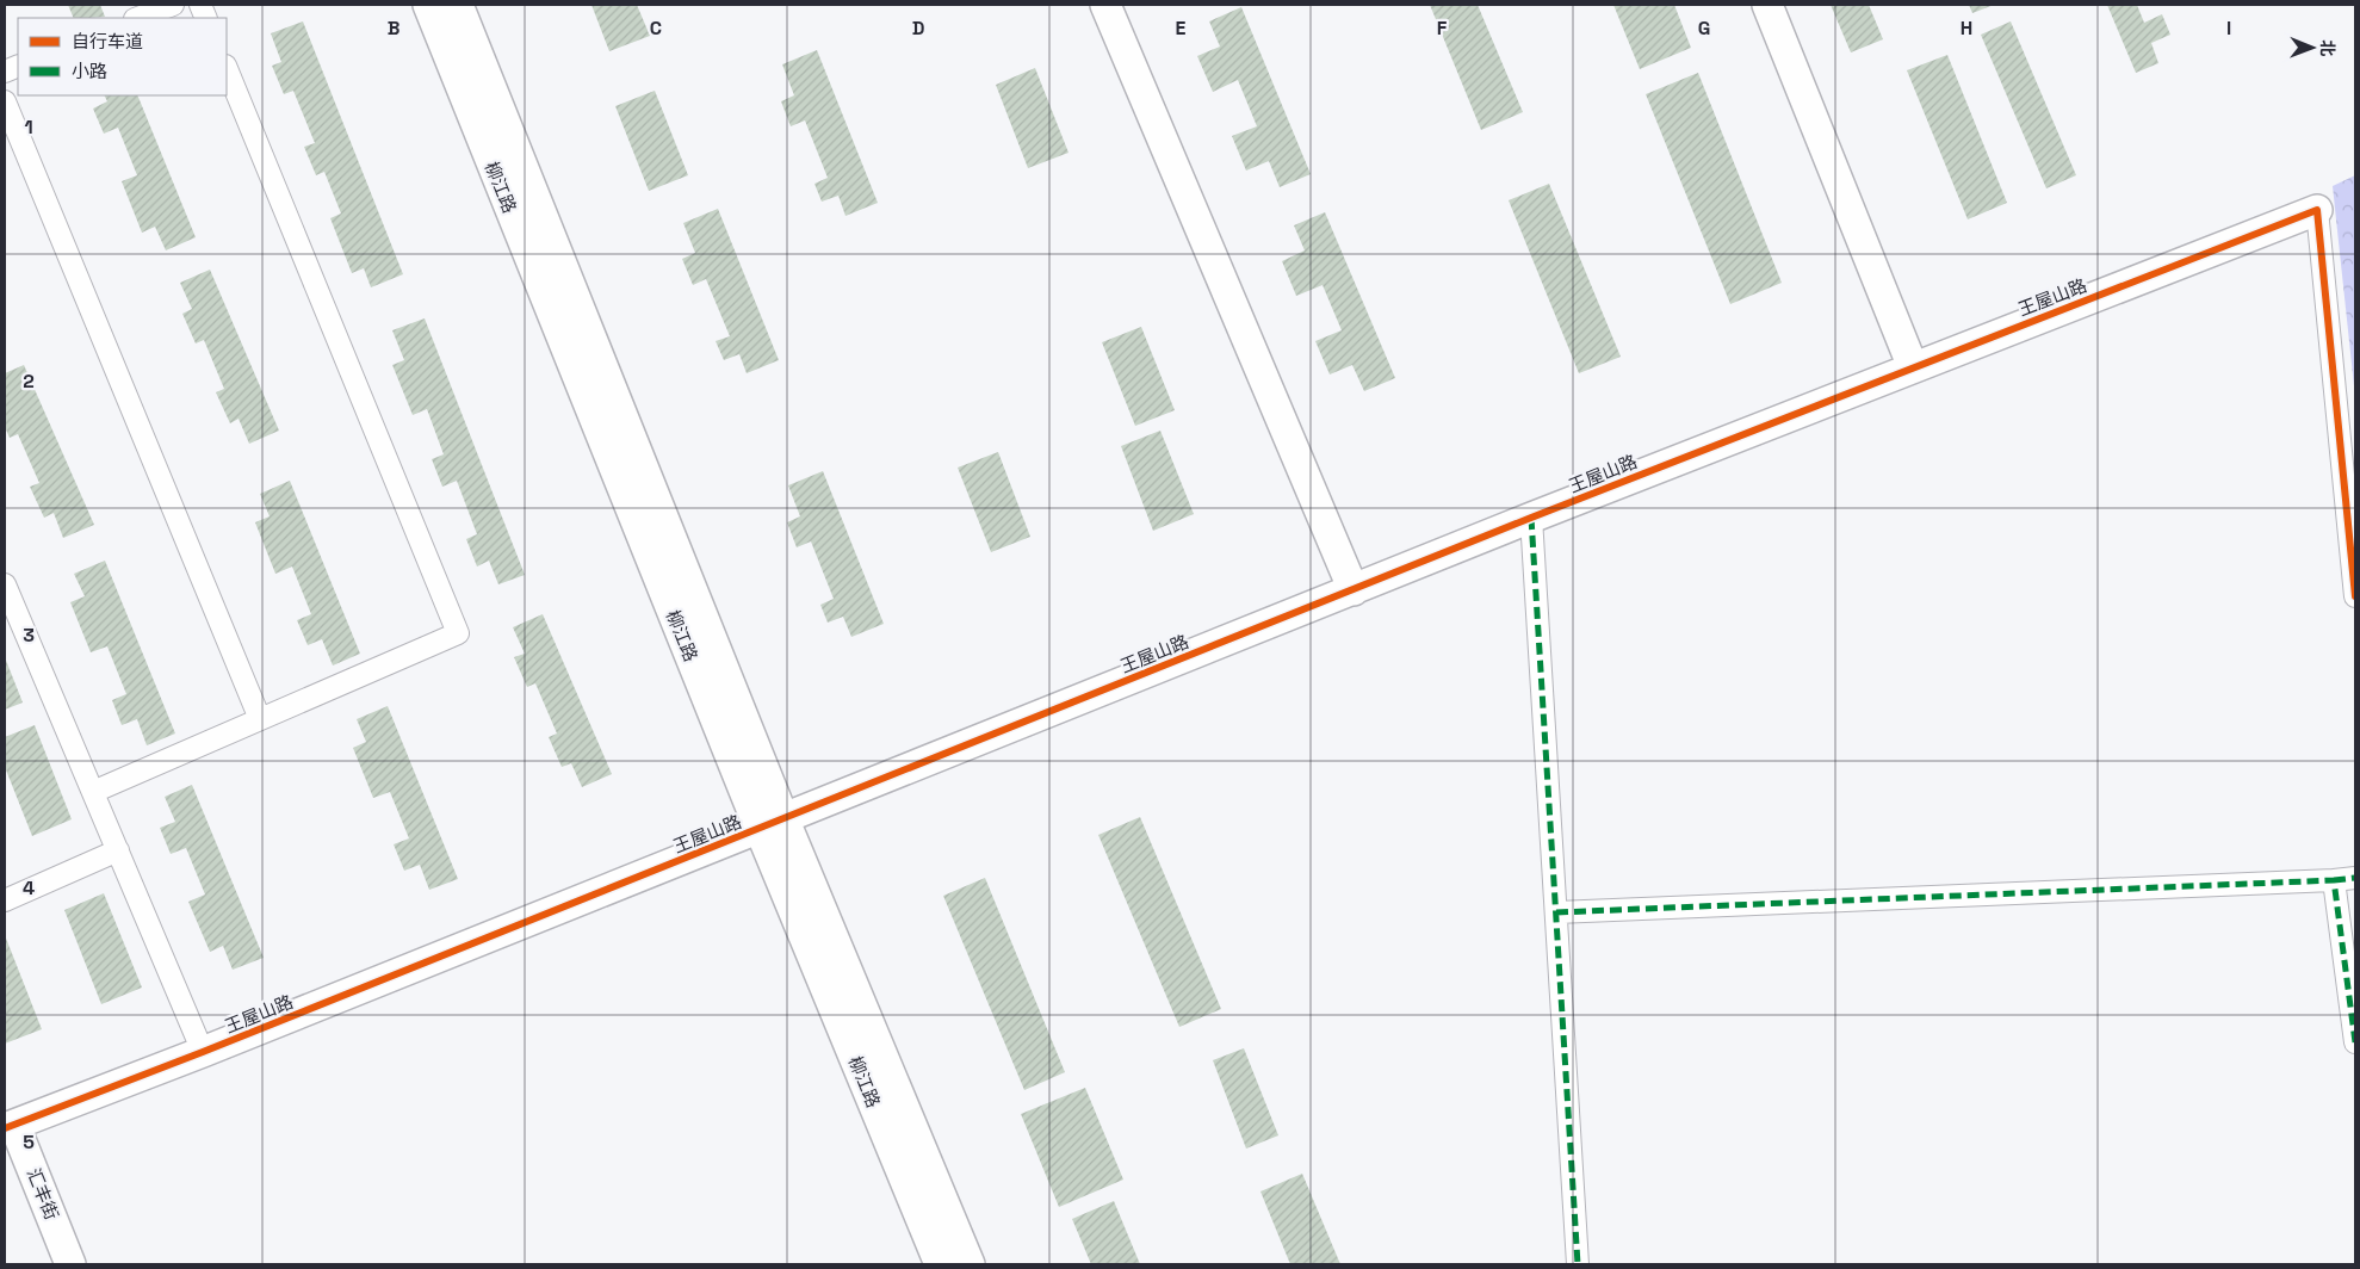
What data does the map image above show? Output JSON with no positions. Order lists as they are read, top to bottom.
{
  "streets": {
    "street": ["柳江路", "王屋山路", "汇丰街"]
  },
  "crossings": [
    ["柳江路", "王屋山路"],
    ["王屋山路", "汇丰街"]
  ],
  "legend": ["自行车道", "小路"],
  "north": "right",
  "grid": {
    "columns": [
      "B",
      "C",
      "D",
      "E",
      "F",
      "G",
      "H",
      "I"
    ],
    "rows": [
      "1",
      "2",
      "3",
      "4",
      "5"
    ]
  }
}
